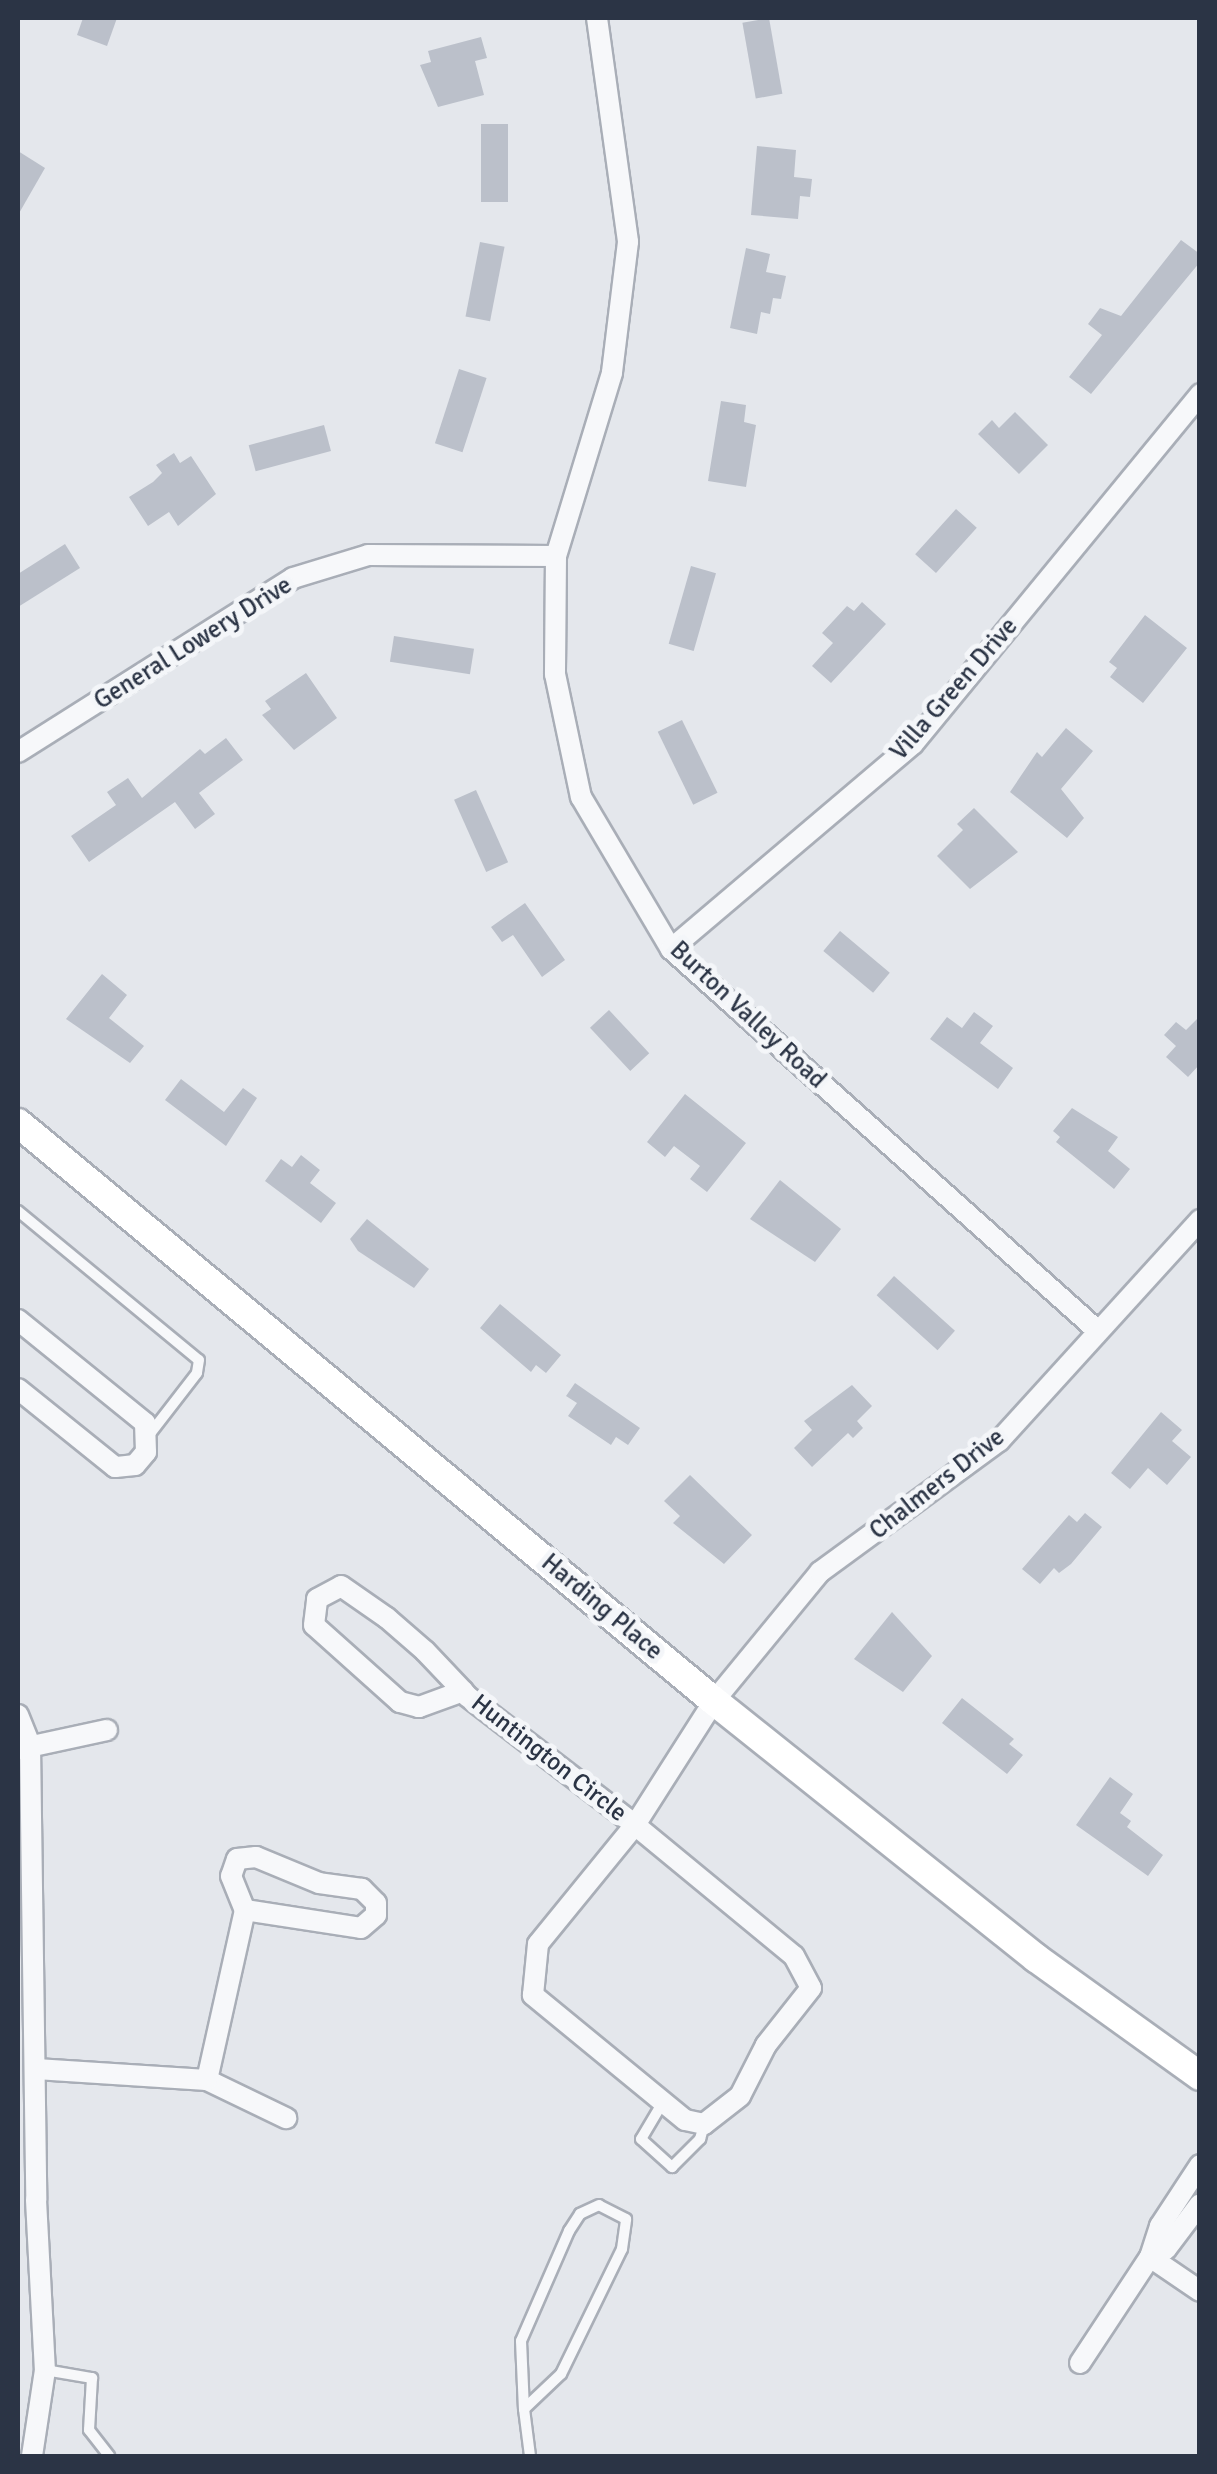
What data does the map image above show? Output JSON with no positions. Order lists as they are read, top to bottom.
{
  "streets": {
    "main road": ["Harding Place"],
    "street": [
      "General Lowery Drive",
      "Villa Green Drive",
      "Burton Valley Road",
      "Chalmers Drive",
      "Huntington Circle"
    ]
  },
  "crossings": [
    ["General Lowery Drive", "Burton Valley Road"],
    ["Villa Green Drive", "Burton Valley Road"],
    ["Burton Valley Road", "Chalmers Drive"],
    ["Chalmers Drive", "Harding Place"],
    ["Chalmers Drive", "Huntington Circle"],
    ["Harding Place", "Huntington Circle"]
  ]
}
